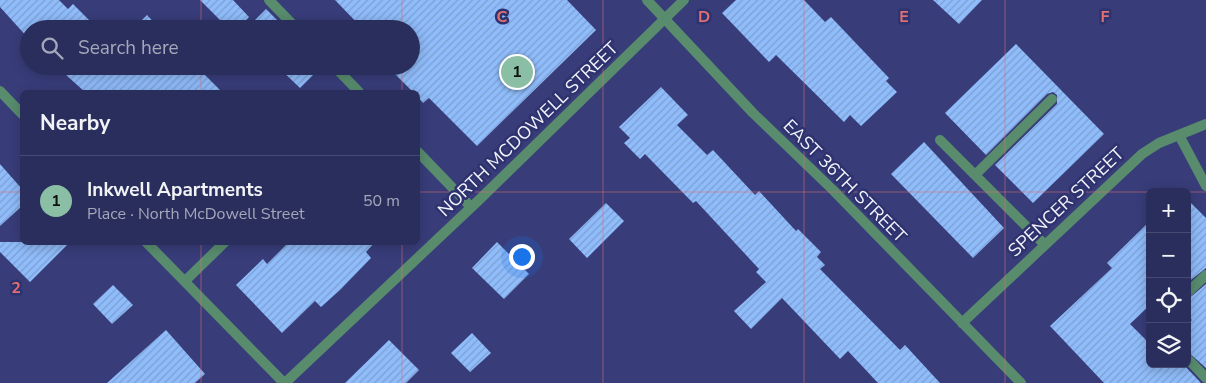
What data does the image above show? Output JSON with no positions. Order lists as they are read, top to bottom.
{
  "streets": {
    "street": ["NORTH MCDOWELL STREET", "EAST 36TH STREET", "SPENCER STREET"]
  },
  "crossings": [
    ["NORTH MCDOWELL STREET", "EAST 36TH STREET"],
    ["EAST 36TH STREET", "SPENCER STREET"]
  ],
  "page": {
    "search": "Search here",
    "pins": "1",
    "heading": "Nearby",
    "list": [
      {
        "mark": "1",
        "name": "Inkwell Apartments",
        "note": "Place · North McDowell Street",
        "value": "50 m"
      }
    ],
    "map_buttons": ["+", "−"]
  },
  "grid": {
    "columns": [
      "C",
      "D",
      "E",
      "F"
    ],
    "rows": ["2"]
  }
}
